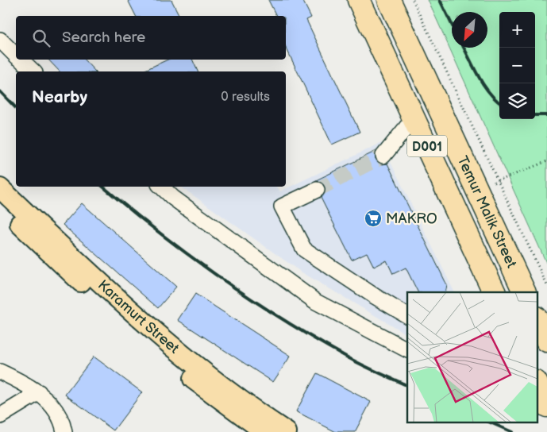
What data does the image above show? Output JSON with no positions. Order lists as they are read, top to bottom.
{
  "streets": {
    "highway": ["D001", "Temur Malik Street"],
    "main road": ["Karamurt Street"]
  },
  "places": {
    "supermarket": ["MAKRO"]
  },
  "north": "bottom left",
  "page": {
    "map_buttons": ["+", "−"],
    "search": "Search here",
    "heading": ["Nearby", "0 results"]
  }
}
